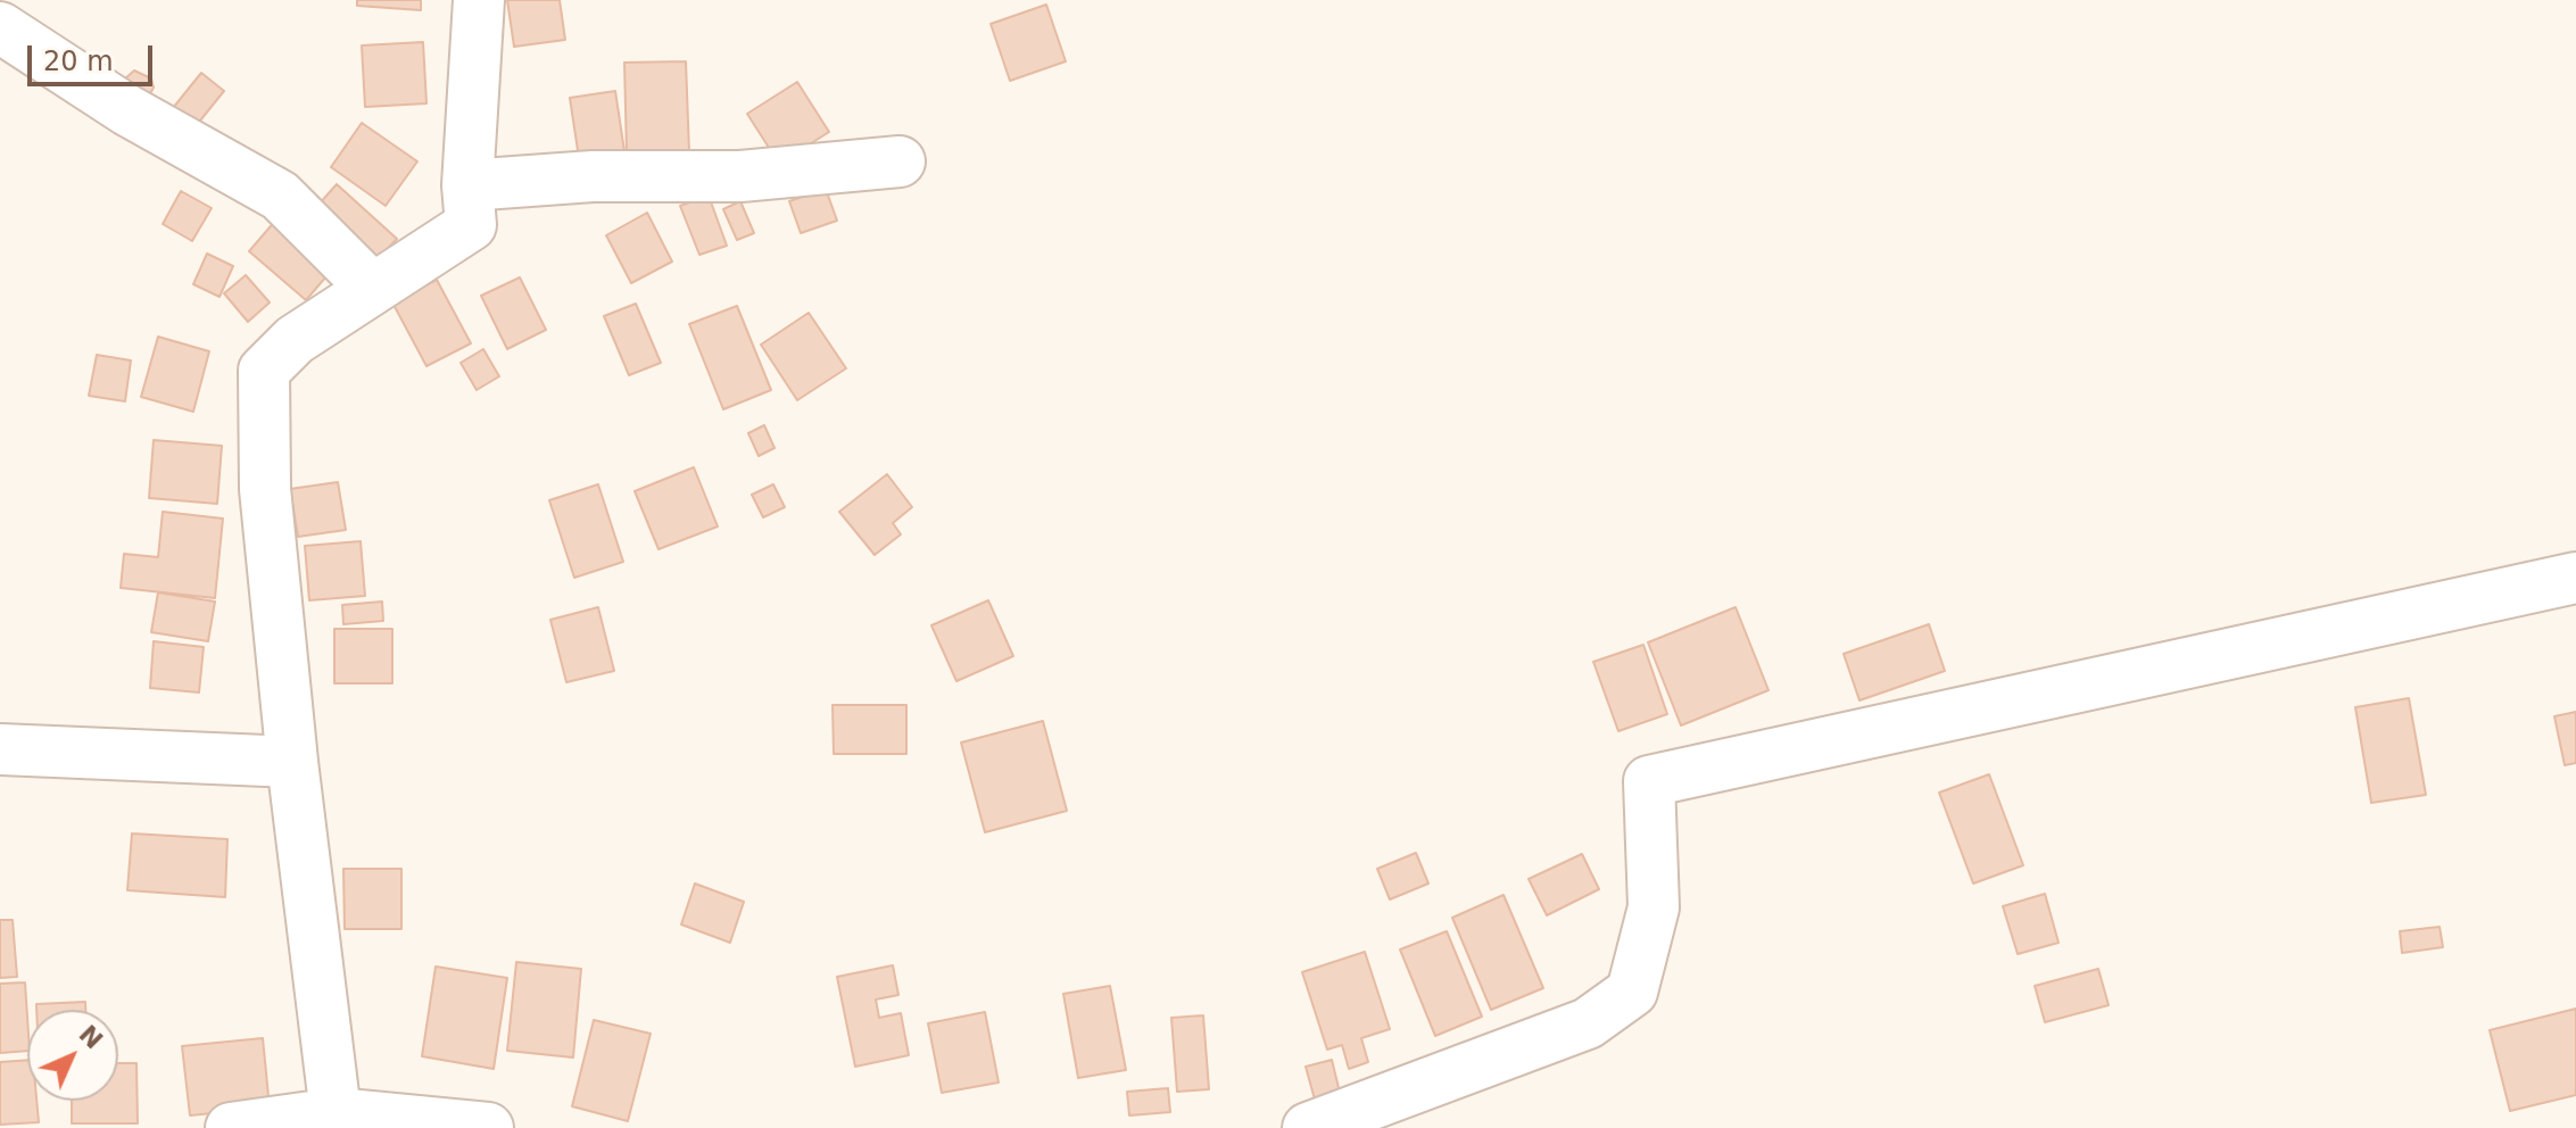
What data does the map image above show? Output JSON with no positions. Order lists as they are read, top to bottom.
{
  "scale_bar": "20 m",
  "north": "top right"
}
